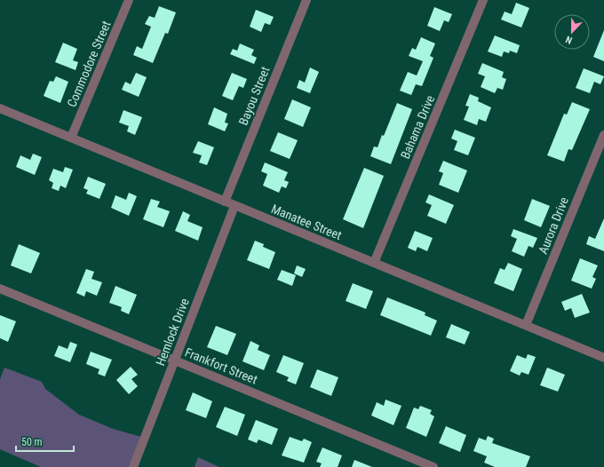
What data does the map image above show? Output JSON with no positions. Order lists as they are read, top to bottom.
{
  "streets": {
    "street": [
      "Commodore Street",
      "Bayou Street",
      "Bahama Drive",
      "Manatee Street",
      "Aurora Drive",
      "Hemlock Drive",
      "Frankfort Street"
    ]
  },
  "crossings": [
    ["Commodore Street", "Manatee Street"],
    ["Bayou Street", "Manatee Street"],
    ["Bahama Drive", "Manatee Street"],
    ["Manatee Street", "Aurora Drive"],
    ["Manatee Street", "Hemlock Drive"],
    ["Hemlock Drive", "Frankfort Street"]
  ],
  "scale_bar": "50 m",
  "north": "bottom"
}
